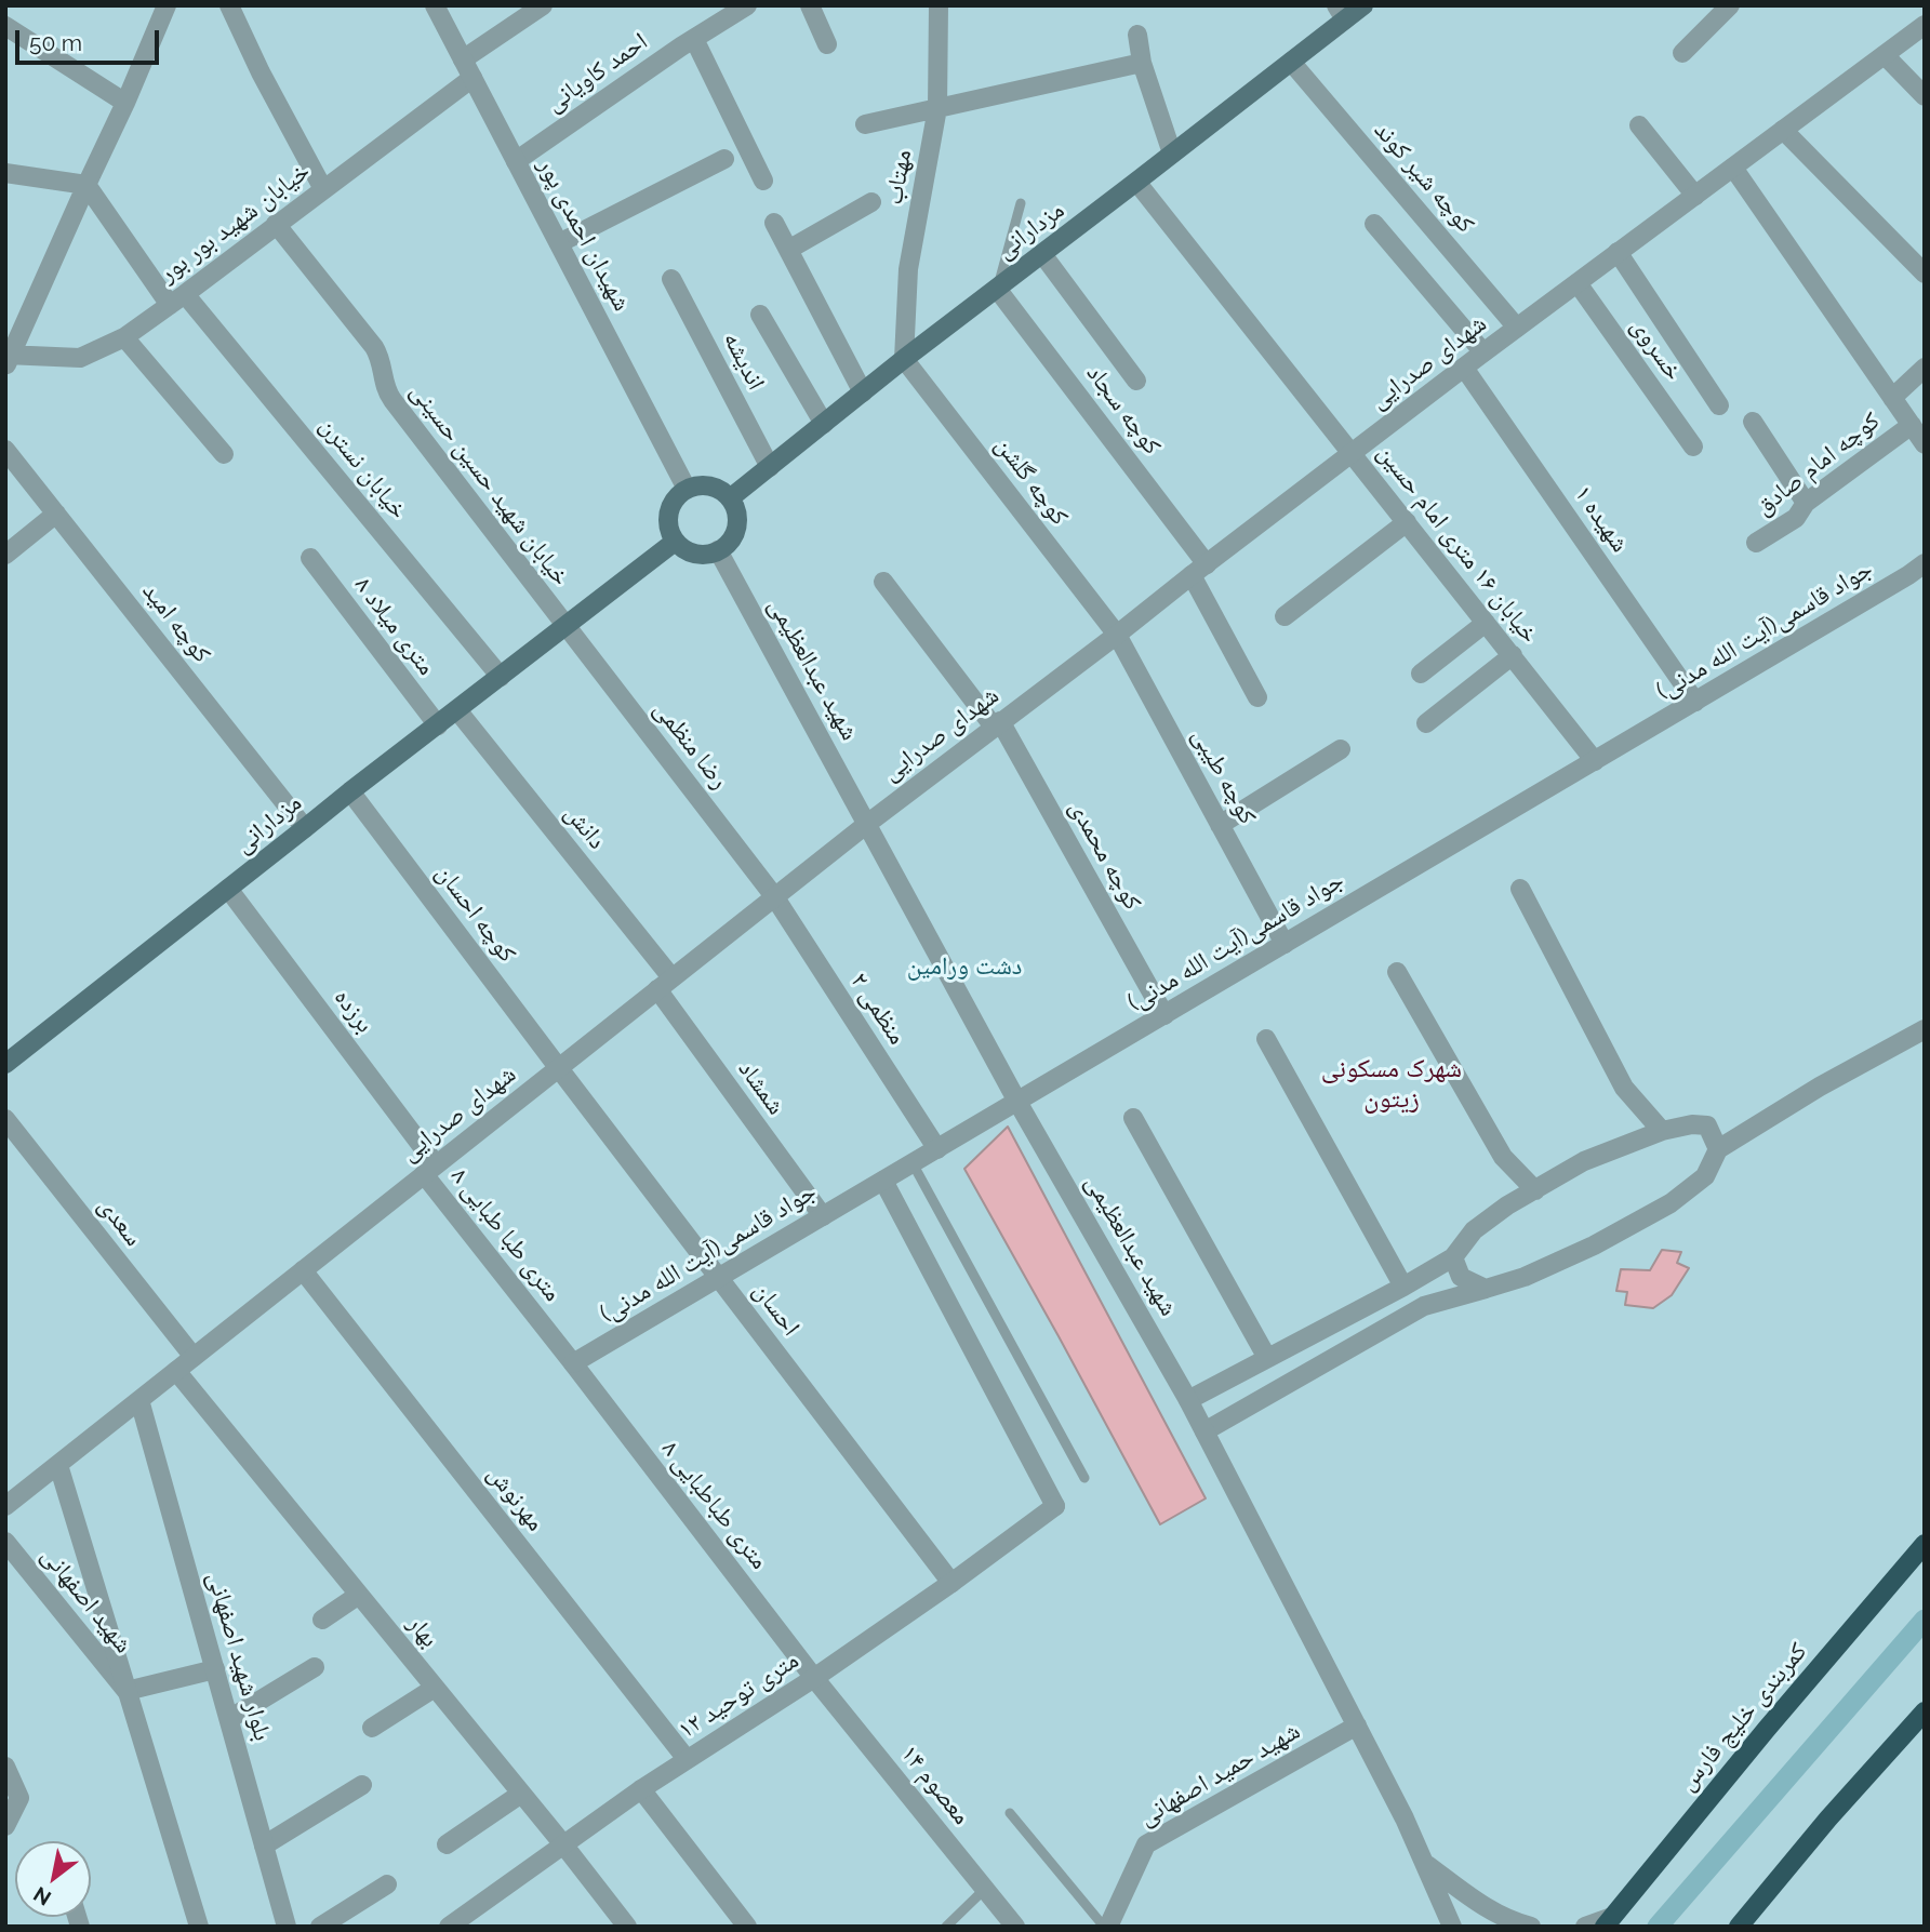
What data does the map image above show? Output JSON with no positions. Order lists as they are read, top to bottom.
{
  "streets": {
    "main road": ["مزدارانی", "کمربندی خلیج فارس"],
    "street": [
      "احمد کاویانی",
      "مهتاب",
      "کوچه شیر کوند",
      "خیابان شهید بور بور",
      "شهیدان احمدی پور",
      "خسروی",
      "اندیشه",
      "شهدای صدرایی",
      "کوچه سجاد",
      "کوچه امام صادق",
      "خیابان نسترن",
      "کوچه گلشن",
      "خیابان شهید حسین حسینی",
      "شهیده ۱",
      "خیابان ۱۶ متری امام حسین",
      "کوچه امید",
      "۸ متری میلاد",
      "جواد قاسمی(آیت الله مدنی)",
      "شهید عبدالعظیمی",
      "رضا منظمی",
      "کوچه طیبی",
      "دانش",
      "کوچه محمدی",
      "کوچه احسان",
      "منظمی ۲",
      "برزده",
      "شمشاد",
      "سعدی",
      "۸ متری طبا طبایی",
      "احسان",
      "مهرنوش",
      "۸ متری طباطبایی",
      "شهید اصفهانی",
      "بهار",
      "بلوار شهید اصفهانی",
      "۱۲ متری توحید",
      "شهید حمید اصفهانی",
      "۱۴ معصوم"
    ]
  },
  "crossings": [
    ["احمد کاویانی", "شهیدان احمدی پور"],
    ["مهتاب", "مزدارانی"],
    ["مهتاب", "کوچه گلشن"],
    ["کوچه شیر کوند", "مزدارانی"],
    ["کوچه شیر کوند", "شهدای صدرایی"],
    ["خیابان شهید بور بور", "شهیدان احمدی پور"],
    ["خیابان شهید بور بور", "خیابان نسترن"],
    ["خیابان شهید بور بور", "خیابان شهید حسین حسینی"],
    ["مزدارانی", "شهیدان احمدی پور"],
    ["مزدارانی", "اندیشه"],
    ["مزدارانی", "کوچه سجاد"],
    ["مزدارانی", "خیابان نسترن"],
    ["مزدارانی", "کوچه گلشن"],
    ["مزدارانی", "خیابان شهید حسین حسینی"],
    ["مزدارانی", "خیابان ۱۶ متری امام حسین"],
    ["مزدارانی", "کوچه امید"],
    ["مزدارانی", "۸ متری میلاد"],
    ["مزدارانی", "شهید عبدالعظیمی"],
    ["مزدارانی", "رضا منظمی"],
    ["مزدارانی", "دانش"],
    ["مزدارانی", "کوچه احسان"],
    ["مزدارانی", "برزده"],
    ["شهیدان احمدی پور", "شهید عبدالعظیمی"],
    ["خسروی", "شهدای صدرایی"],
    ["شهدای صدرایی", "کوچه سجاد"],
    ["شهدای صدرایی", "کوچه گلشن"],
    ["شهدای صدرایی", "شهیده ۱"],
    ["شهدای صدرایی", "خیابان ۱۶ متری امام حسین"],
    ["شهدای صدرایی", "شهید عبدالعظیمی"],
    ["شهدای صدرایی", "رضا منظمی"],
    ["شهدای صدرایی", "کوچه طیبی"],
    ["شهدای صدرایی", "دانش"],
    ["شهدای صدرایی", "کوچه محمدی"],
    ["شهدای صدرایی", "کوچه احسان"],
    ["شهدای صدرایی", "منظمی ۲"],
    ["شهدای صدرایی", "برزده"],
    ["شهدای صدرایی", "شمشاد"],
    ["شهدای صدرایی", "سعدی"],
    ["شهدای صدرایی", "۸ متری طبا طبایی"],
    ["شهدای صدرایی", "احسان"],
    ["شهدای صدرایی", "مهرنوش"],
    ["شهدای صدرایی", "بهار"],
    ["شهدای صدرایی", "بلوار شهید اصفهانی"],
    ["کوچه گلشن", "کوچه طیبی"],
    ["خیابان شهید حسین حسینی", "رضا منظمی"],
    ["شهیده ۱", "جواد قاسمی(آیت الله مدنی)"],
    ["خیابان ۱۶ متری امام حسین", "جواد قاسمی(آیت الله مدنی)"],
    ["جواد قاسمی(آیت الله مدنی)", "شهید عبدالعظیمی"],
    ["جواد قاسمی(آیت الله مدنی)", "کوچه طیبی"],
    ["جواد قاسمی(آیت الله مدنی)", "کوچه محمدی"],
    ["جواد قاسمی(آیت الله مدنی)", "منظمی ۲"],
    ["جواد قاسمی(آیت الله مدنی)", "شمشاد"],
    ["جواد قاسمی(آیت الله مدنی)", "۸ متری طبا طبایی"],
    ["جواد قاسمی(آیت الله مدنی)", "احسان"],
    ["جواد قاسمی(آیت الله مدنی)", "۸ متری طباطبایی"],
    ["جواد قاسمی(آیت الله مدنی)", "۱۲ متری توحید"],
    ["شهید عبدالعظیمی", "شهید حمید اصفهانی"],
    ["رضا منظمی", "منظمی ۲"],
    ["دانش", "شمشاد"],
    ["کوچه احسان", "احسان"],
    ["برزده", "۸ متری طبا طبایی"],
    ["۸ متری طبا طبایی", "۸ متری طباطبایی"],
    ["احسان", "۱۲ متری توحید"],
    ["مهرنوش", "۱۲ متری توحید"],
    ["۸ متری طباطبایی", "۱۲ متری توحید"],
    ["۸ متری طباطبایی", "۱۴ معصوم"],
    ["بهار", "۱۲ متری توحید"],
    ["۱۲ متری توحید", "۱۴ معصوم"]
  ],
  "districts": ["شهرک مسکونی زیتون"],
  "parks": ["دشت ورامین"],
  "scale_bar": "50 m",
  "north": "bottom left"
}
